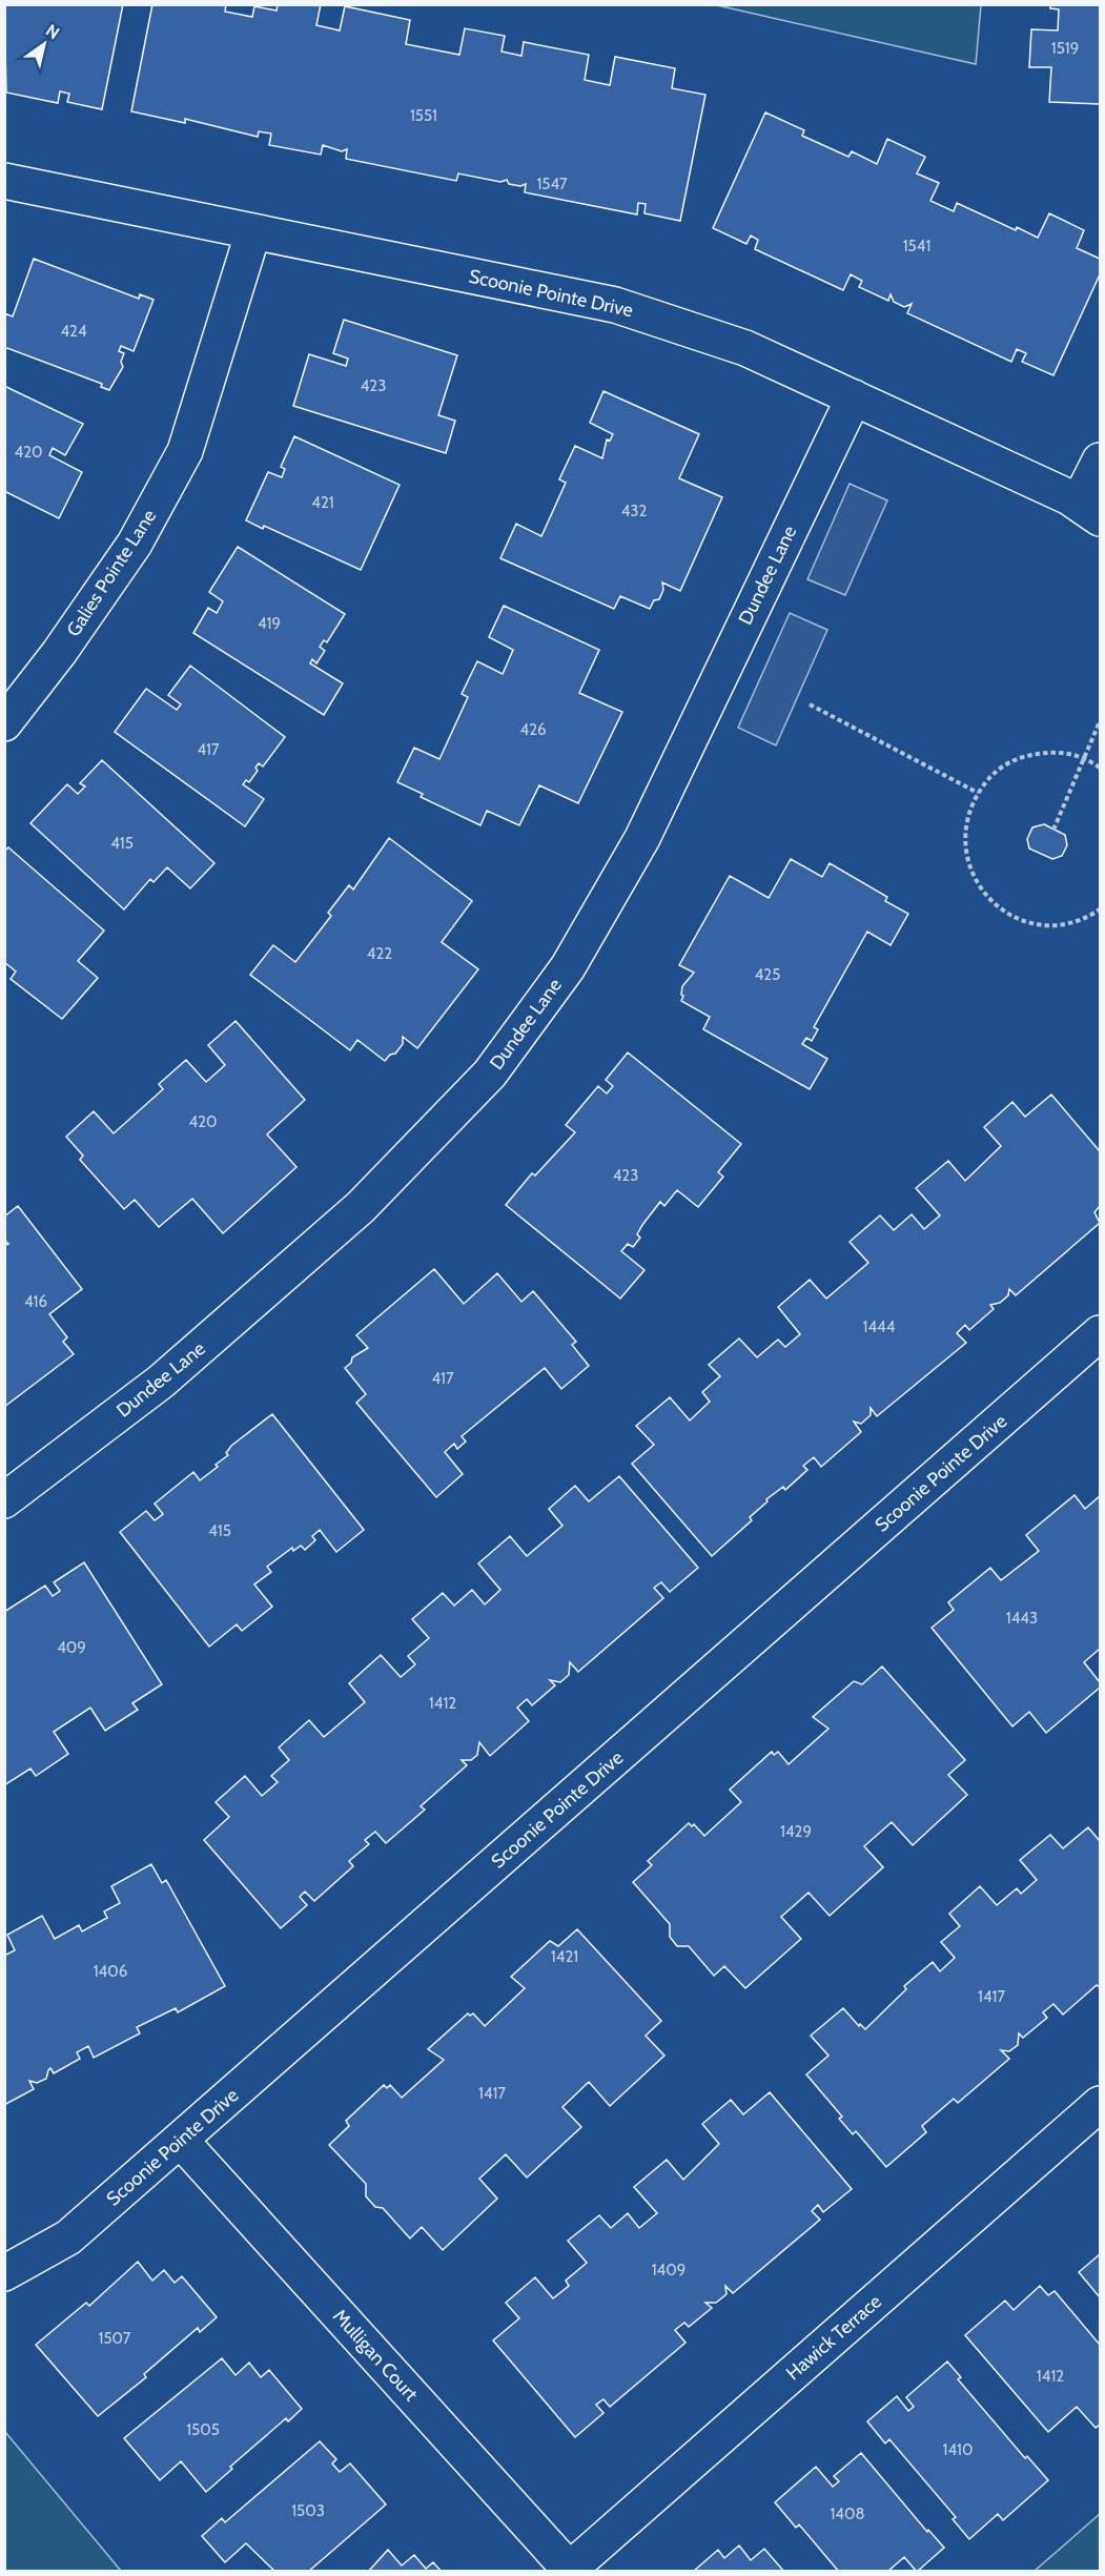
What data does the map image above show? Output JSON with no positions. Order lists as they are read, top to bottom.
{
  "streets": {
    "street": [
      "Scoonie Pointe Drive",
      "Galies Pointe Lane",
      "Dundee Lane",
      "Hawick Terrace",
      "Mulligan Court"
    ]
  },
  "crossings": [
    ["Scoonie Pointe Drive", "Galies Pointe Lane"],
    ["Scoonie Pointe Drive", "Dundee Lane"],
    ["Scoonie Pointe Drive", "Mulligan Court"],
    ["Hawick Terrace", "Mulligan Court"]
  ],
  "house_numbers": [
    "1519",
    "1551",
    "1547",
    "1541",
    "424",
    "423",
    "420",
    "421",
    "432",
    "419",
    "426",
    "417",
    "415",
    "422",
    "425",
    "420",
    "423",
    "416",
    "1444",
    "417",
    "415",
    "1443",
    "409",
    "1412",
    "1429",
    "1421",
    "1406",
    "1417",
    "1417",
    "1409",
    "1507",
    "1412",
    "1505",
    "1410",
    "1503",
    "1408"
  ],
  "north": "top right"
}
